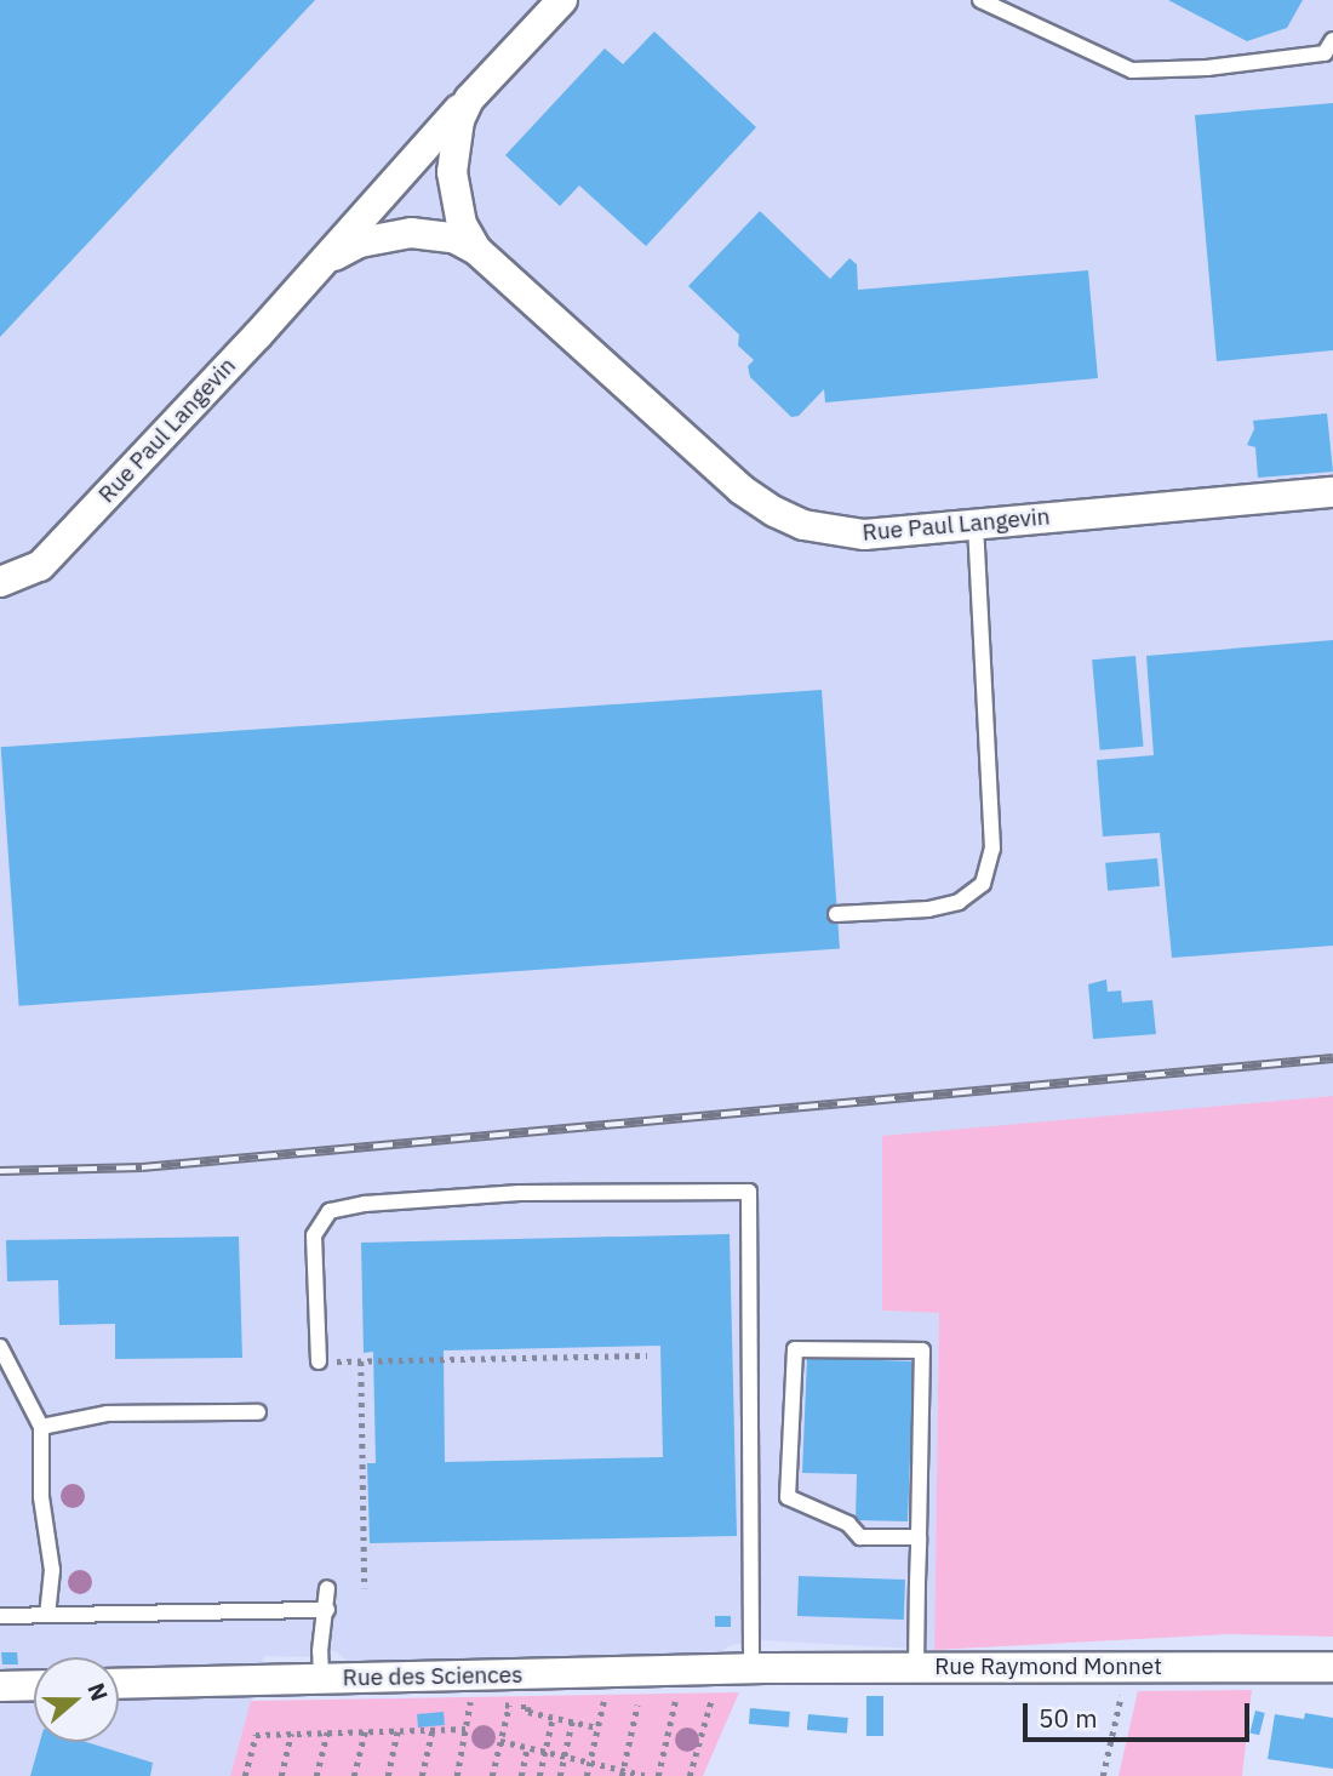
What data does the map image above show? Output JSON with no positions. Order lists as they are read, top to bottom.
{
  "streets": {
    "street": ["Rue Paul Langevin", "Rue Raymond Monnet", "Rue des Sciences"]
  },
  "crossings": [
    ["Rue Raymond Monnet", "Rue des Sciences"]
  ],
  "scale_bar": "50 m",
  "north": "right"
}
